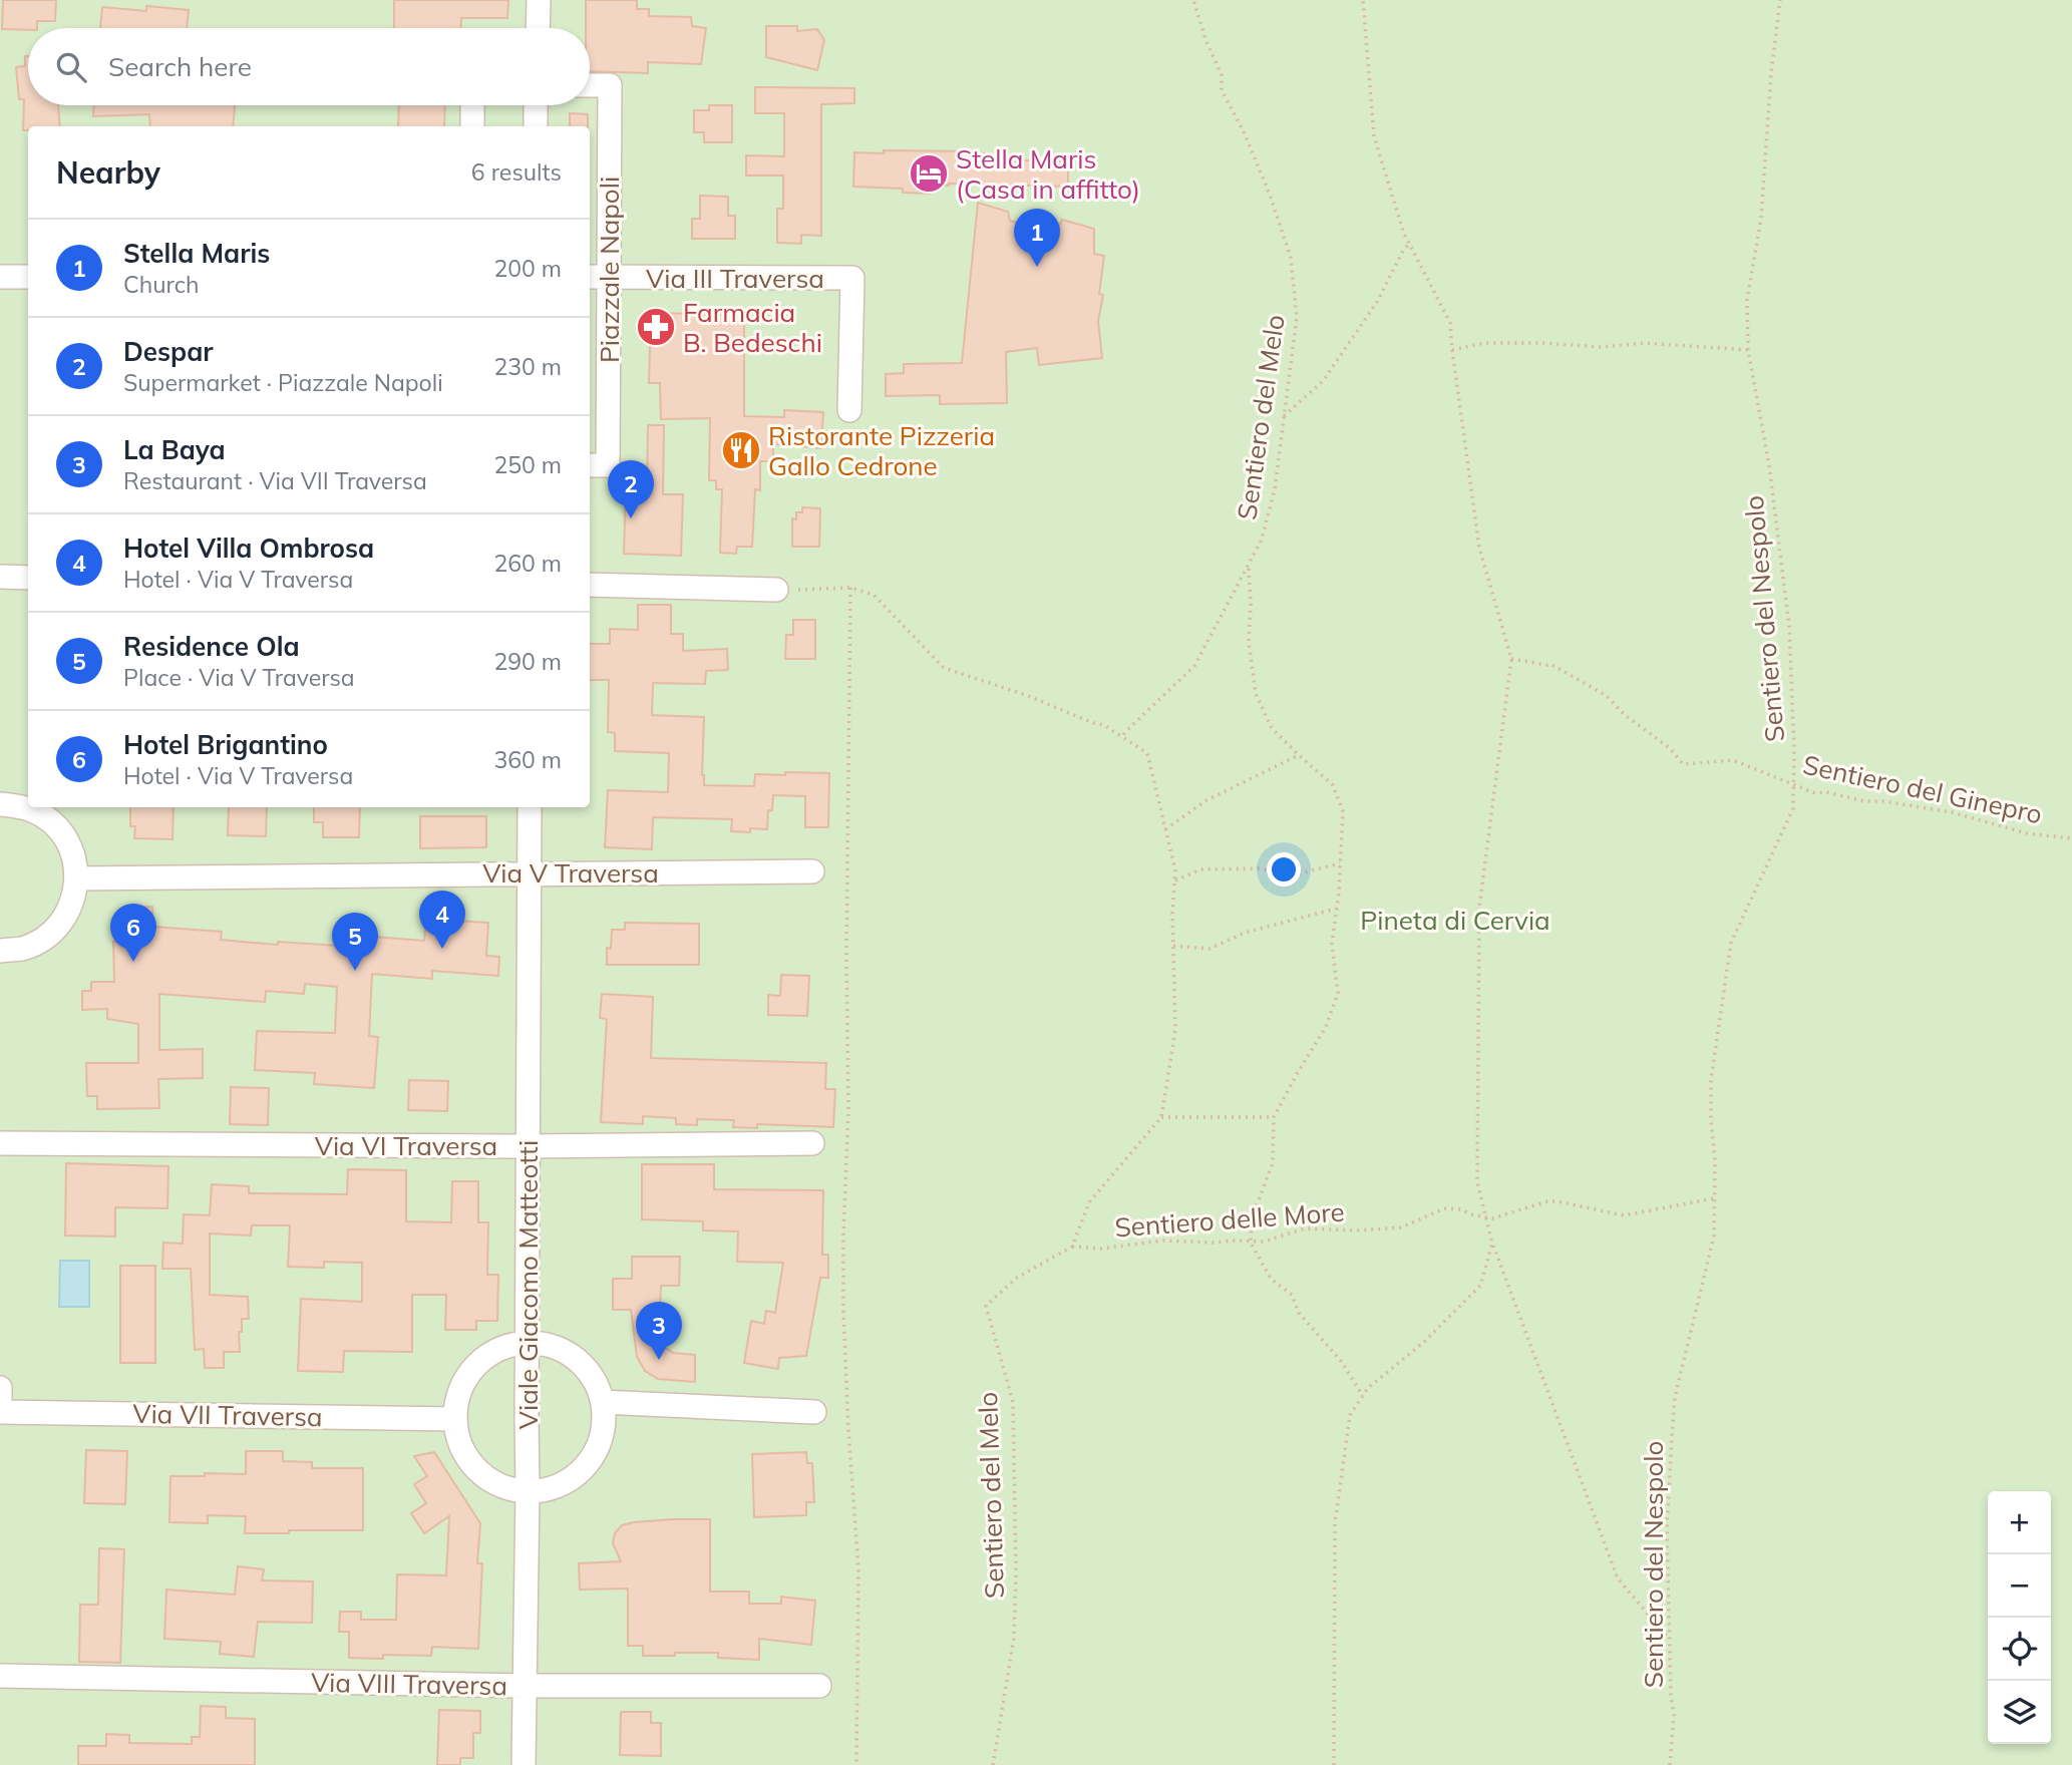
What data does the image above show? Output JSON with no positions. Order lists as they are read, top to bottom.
{
  "streets": {
    "street": [
      "Piazzale Napoli",
      "Via III Traversa",
      "Via V Traversa",
      "Via VI Traversa",
      "Viale Giacomo Matteotti",
      "Via VII Traversa",
      "Via VIII Traversa"
    ],
    "path": [
      "Sentiero del Melo",
      "Sentiero del Nespolo",
      "Sentiero del Ginepro",
      "Sentiero delle More"
    ]
  },
  "crossings": [
    ["Piazzale Napoli", "Via III Traversa"],
    ["Sentiero del Melo", "Sentiero delle More"],
    ["Sentiero del Nespolo", "Sentiero del Ginepro"],
    ["Via V Traversa", "Viale Giacomo Matteotti"],
    ["Via VI Traversa", "Viale Giacomo Matteotti"],
    ["Viale Giacomo Matteotti", "Via VIII Traversa"]
  ],
  "parks": ["Pineta di Cervia"],
  "places": {
    "hotel": ["Stella Maris (Casa in affitto)"],
    "pharmacy": ["Farmacia B. Bedeschi"],
    "restaurant": ["Ristorante Pizzeria Gallo Cedrone"]
  },
  "page": {
    "search": "Search here",
    "heading": ["Nearby", "6 results"],
    "pins": [
      "1",
      "2",
      "4",
      "6",
      "5",
      "3"
    ],
    "list": [
      {
        "mark": "1",
        "name": "Stella Maris",
        "note": "Church",
        "value": "200 m"
      },
      {
        "mark": "2",
        "name": "Despar",
        "note": "Supermarket · Piazzale Napoli",
        "value": "230 m"
      },
      {
        "mark": "3",
        "name": "La Baya",
        "note": "Restaurant · Via VII Traversa",
        "value": "250 m"
      },
      {
        "mark": "4",
        "name": "Hotel Villa Ombrosa",
        "note": "Hotel · Via V Traversa",
        "value": "260 m"
      },
      {
        "mark": "5",
        "name": "Residence Ola",
        "note": "Place · Via V Traversa",
        "value": "290 m"
      },
      {
        "mark": "6",
        "name": "Hotel Brigantino",
        "note": "Hotel · Via V Traversa",
        "value": "360 m"
      }
    ],
    "map_buttons": ["+", "−"]
  }
}
